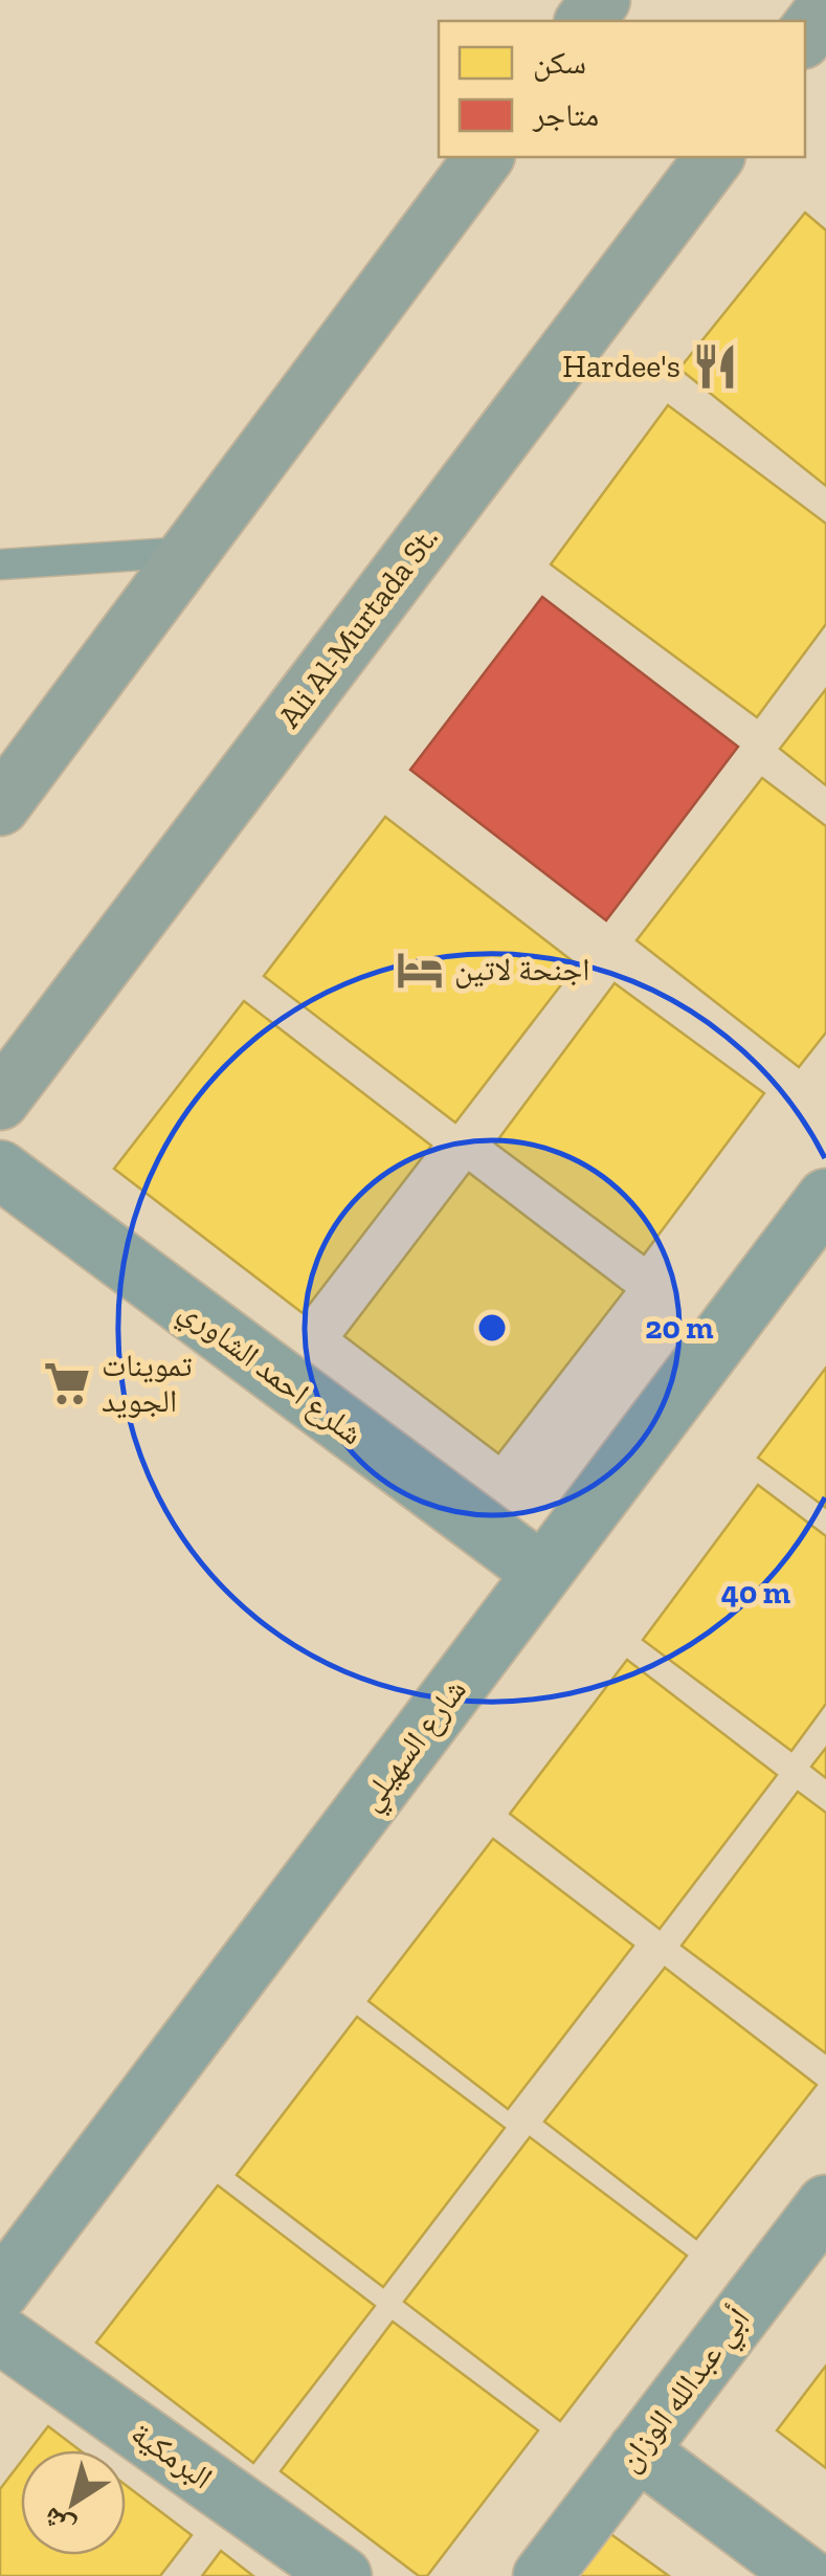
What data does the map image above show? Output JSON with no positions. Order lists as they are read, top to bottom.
{
  "streets": {
    "main road": ["Ali Al-Murtada St."],
    "street": [
      "شلرع احمد الشاوري",
      "شارع السهيلي",
      "أبي عبدالله الوزان",
      "البرمكية"
    ]
  },
  "crossings": [
    ["شلرع احمد الشاوري", "شارع السهيلي"]
  ],
  "places": {
    "restaurant": ["Hardee's"],
    "hotel": ["اجنحة لاتين"],
    "supermarket": ["تموينات الجويد"]
  },
  "legend": ["سكن", "متاجر"],
  "north": "bottom left",
  "rings": ["20 m", "40 m"]
}
